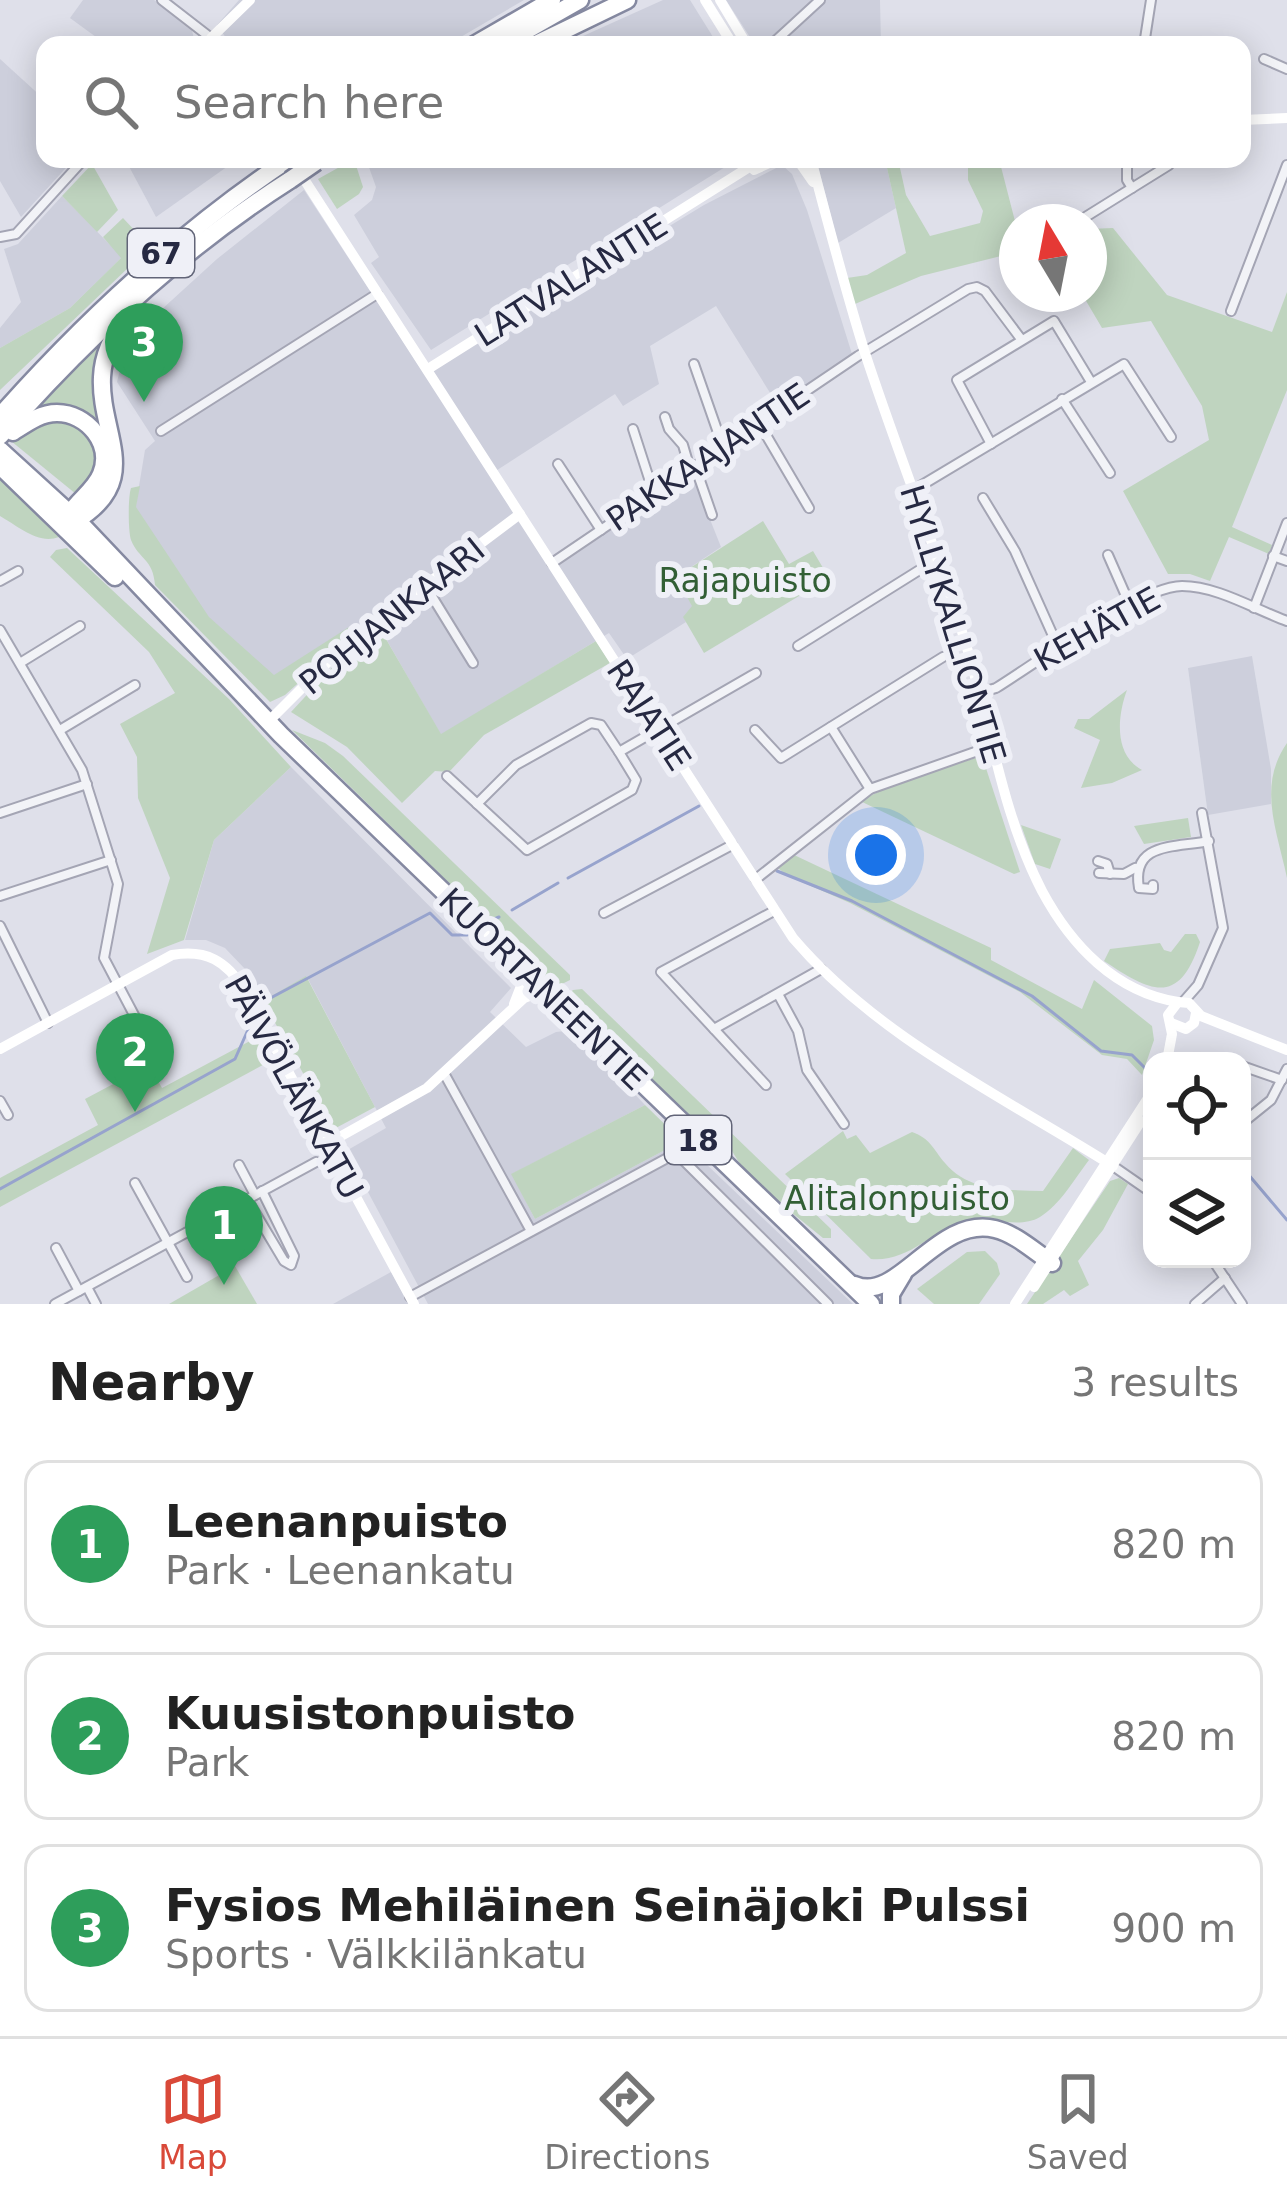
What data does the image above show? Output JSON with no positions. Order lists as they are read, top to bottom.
{
  "streets": {
    "highway": ["67", "KUORTANEENTIE", "18"],
    "street": [
      "LATVALANTIE",
      "PAKKAAJANTIE",
      "POHJANKAARI",
      "HYLLYKALLIONTIE",
      "KEHÄTIE",
      "RAJATIE",
      "PÄIVÖLÄNKATU"
    ]
  },
  "crossings": [
    ["67", "KUORTANEENTIE"],
    ["LATVALANTIE", "RAJATIE"],
    ["PAKKAAJANTIE", "HYLLYKALLIONTIE"],
    ["PAKKAAJANTIE", "RAJATIE"],
    ["POHJANKAARI", "RAJATIE"],
    ["POHJANKAARI", "KUORTANEENTIE"],
    ["HYLLYKALLIONTIE", "KEHÄTIE"]
  ],
  "parks": ["Rajapuisto", "Alitalonpuisto"],
  "north": "top",
  "page": {
    "search": "Search here",
    "pins": ["3", "2", "1"],
    "heading": ["Nearby", "3 results"],
    "list": [
      {
        "mark": "1",
        "name": "Leenanpuisto",
        "note": "Park · Leenankatu",
        "value": "820 m"
      },
      {
        "mark": "2",
        "name": "Kuusistonpuisto",
        "note": "Park",
        "value": "820 m"
      },
      {
        "mark": "3",
        "name": "Fysios Mehiläinen Seinäjoki Pulssi",
        "note": "Sports · Välkkilänkatu",
        "value": "900 m"
      }
    ],
    "nav": ["Map", "Directions", "Saved"]
  }
}
